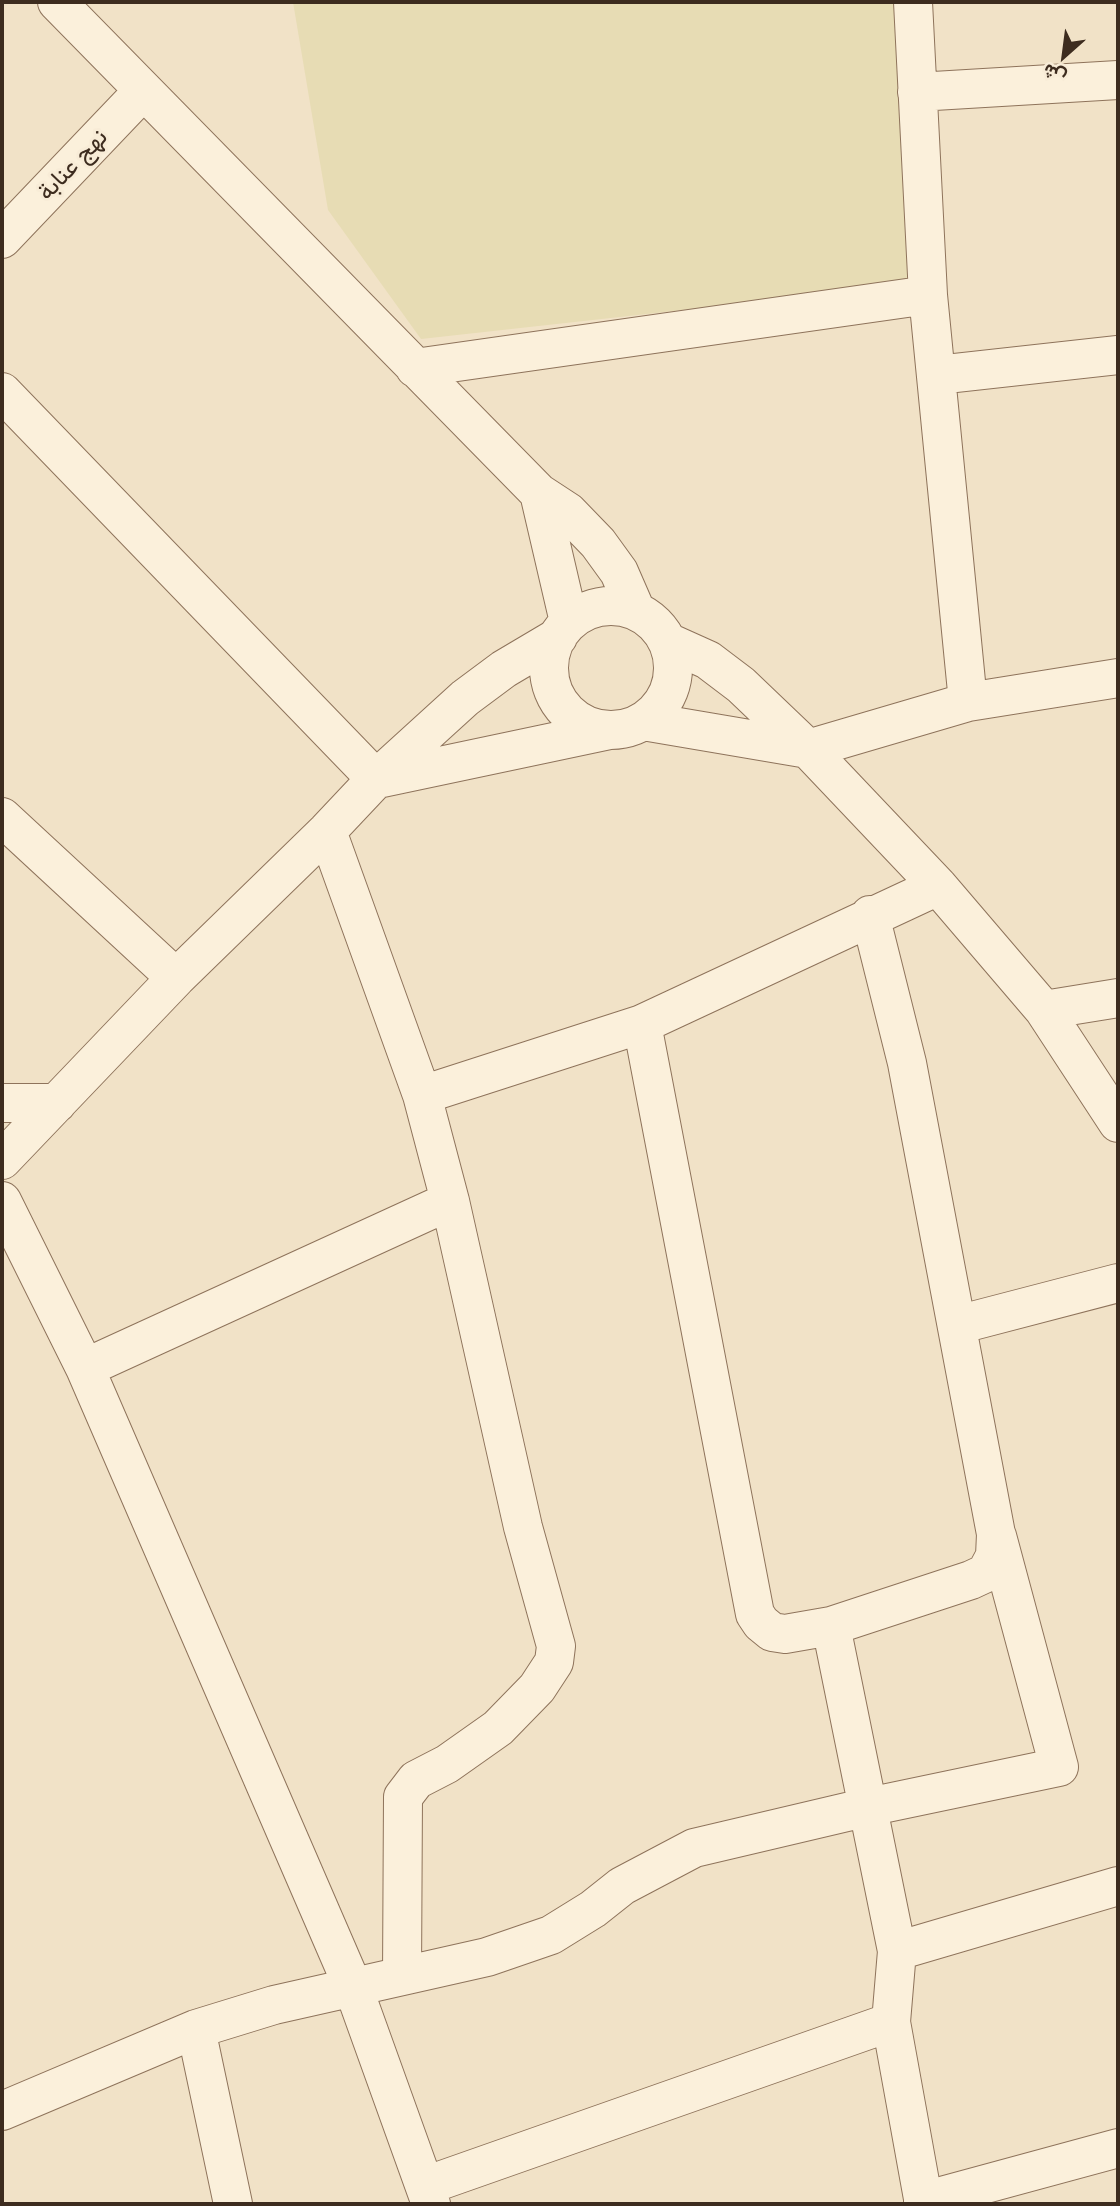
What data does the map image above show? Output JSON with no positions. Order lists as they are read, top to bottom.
{
  "streets": {
    "street": ["نهج عنابة"]
  },
  "north": "bottom left"
}
